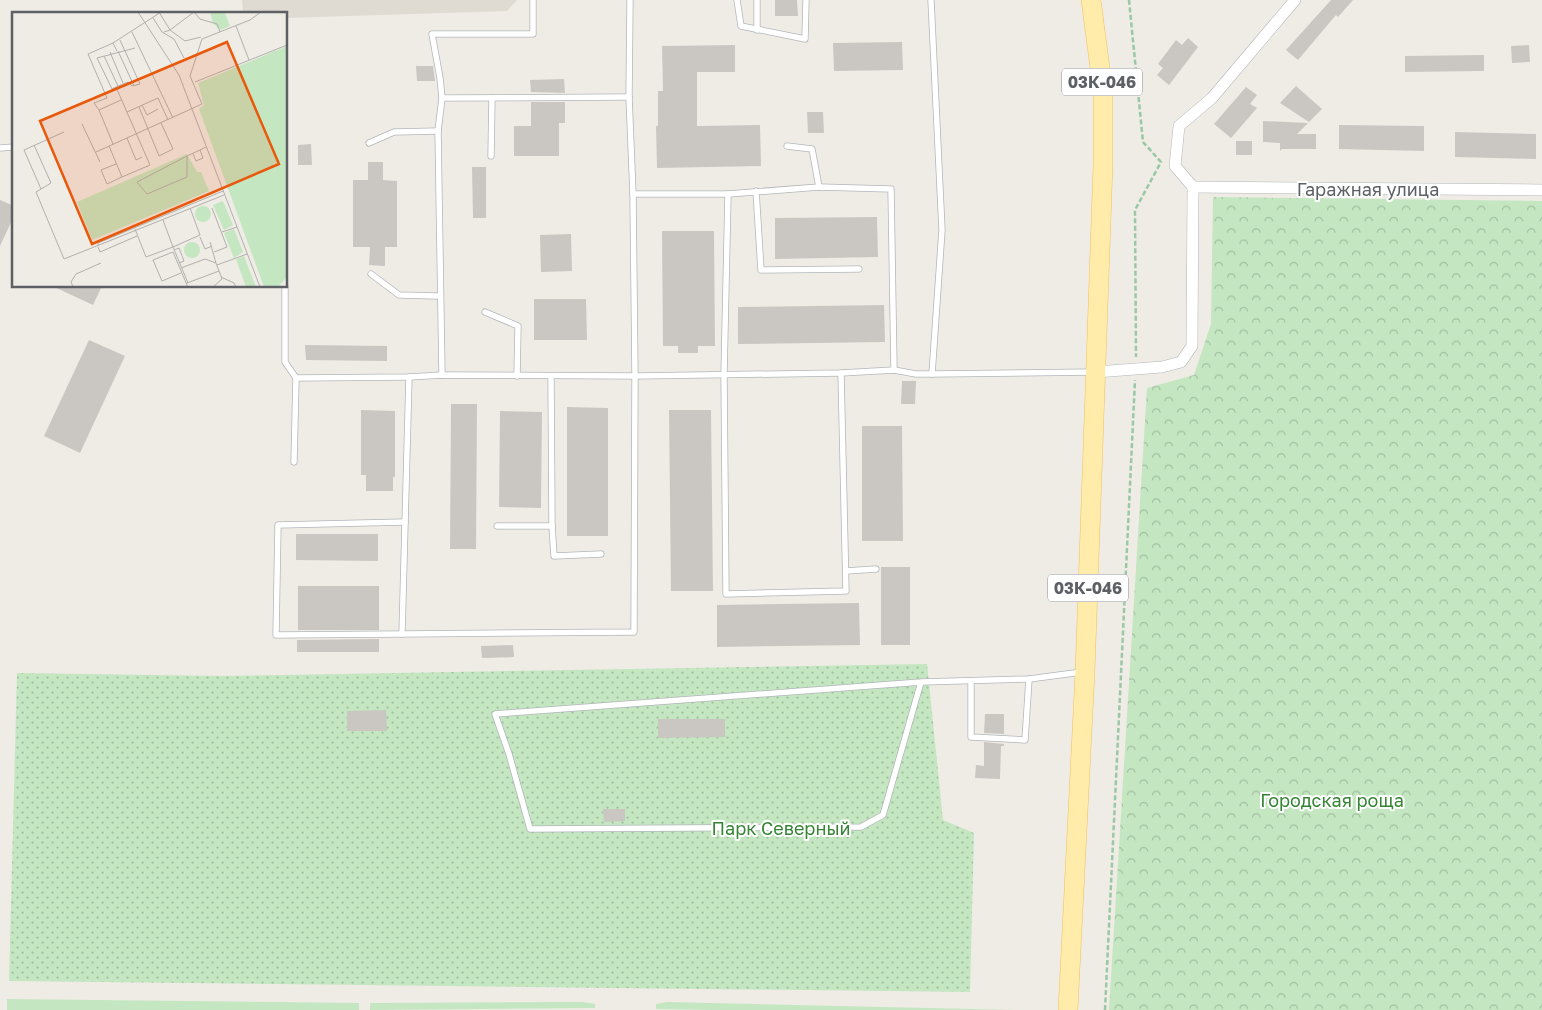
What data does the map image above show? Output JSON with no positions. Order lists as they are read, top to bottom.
{
  "streets": {
    "main road": ["03К-046"],
    "street": ["Гаражная улица"]
  },
  "parks": ["Городская роща", "Парк Северный"]
}
